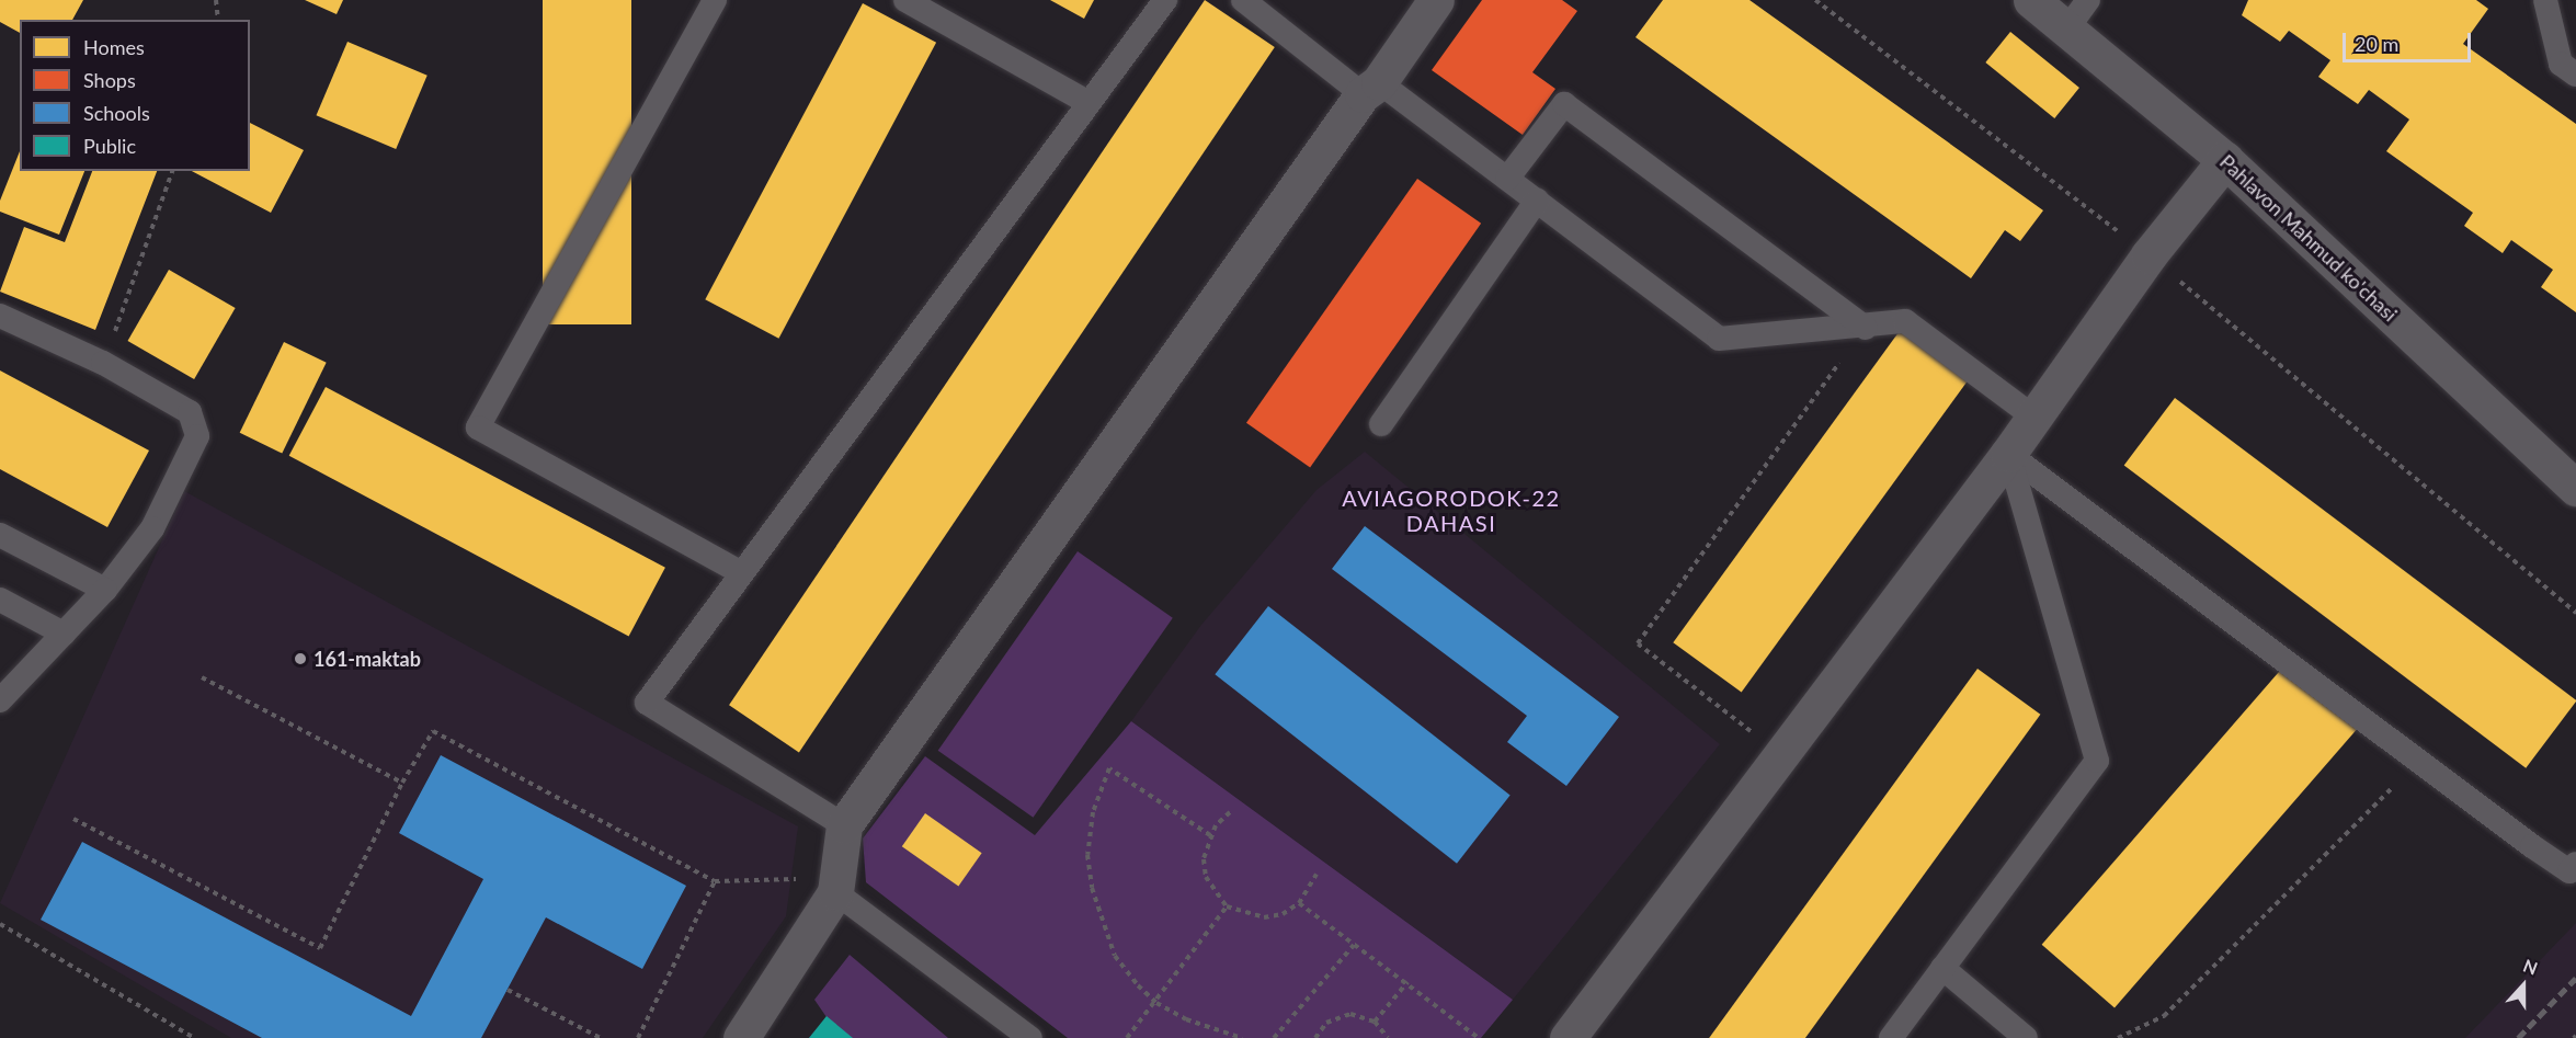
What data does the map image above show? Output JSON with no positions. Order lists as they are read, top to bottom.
{
  "streets": {
    "street": ["Pahlavon Mahmud ko'chasi"]
  },
  "districts": ["AVIAGORODOK-22 DAHASI"],
  "places": ["161-maktab"],
  "legend": [
    "Homes",
    "Shops",
    "Schools",
    "Public"
  ],
  "scale_bar": "20 m",
  "north": "top"
}
